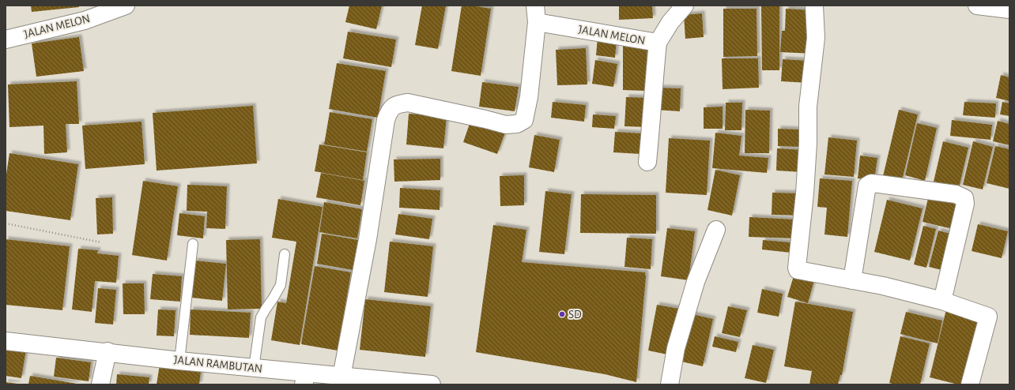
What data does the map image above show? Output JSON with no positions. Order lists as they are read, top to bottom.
{
  "streets": {
    "street": ["JALAN MELON", "JALAN RAMBUTAN"]
  },
  "places": ["SD"]
}
